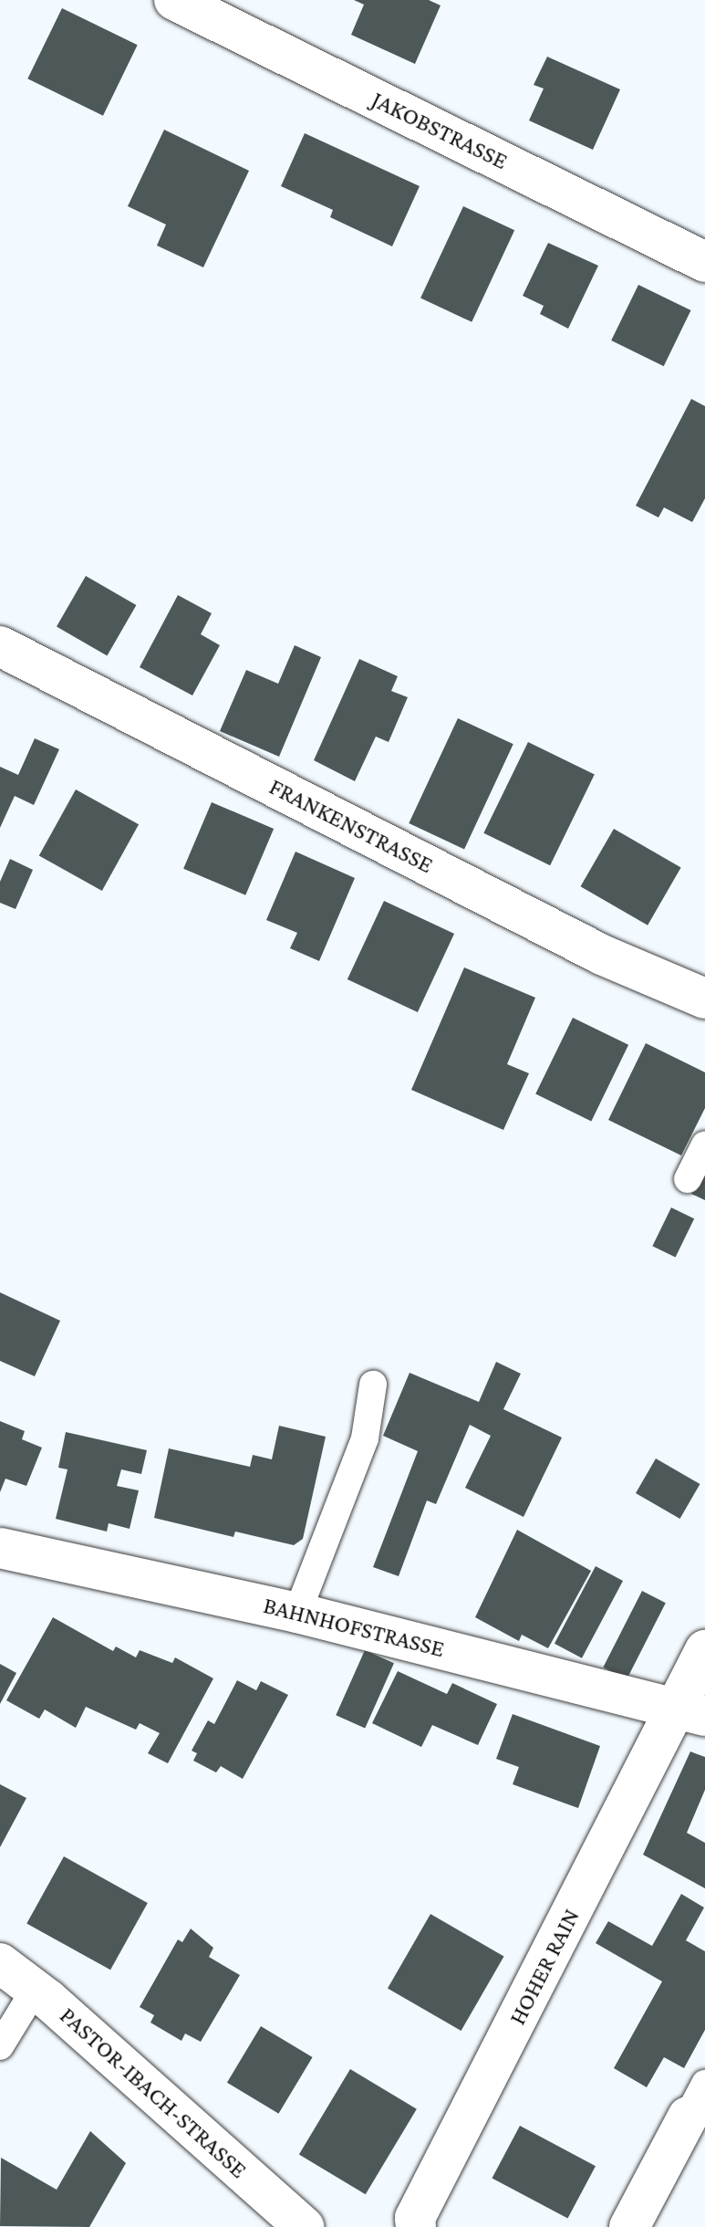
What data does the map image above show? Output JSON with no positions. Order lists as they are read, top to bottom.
{
  "streets": {
    "street": [
      "JAKOBSTRASSE",
      "FRANKENSTRASSE",
      "BAHNHOFSTRASSE",
      "HOHER RAIN",
      "PASTOR-IBACH-STRASSE"
    ]
  },
  "crossings": [
    ["BAHNHOFSTRASSE", "HOHER RAIN"]
  ]
}
